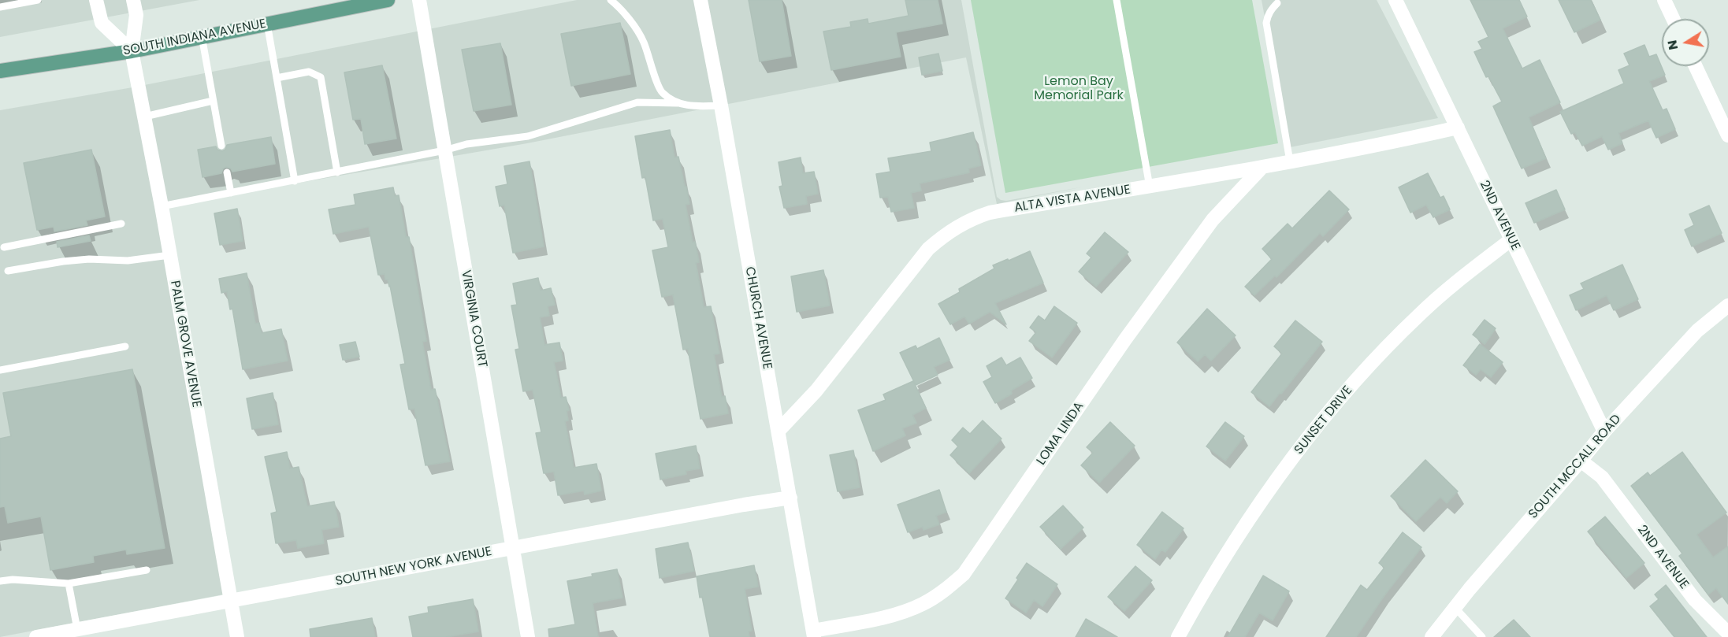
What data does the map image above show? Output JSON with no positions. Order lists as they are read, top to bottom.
{
  "streets": {
    "main road": ["SOUTH INDIANA AVENUE"],
    "street": [
      "ALTA VISTA AVENUE",
      "2ND AVENUE",
      "CHURCH AVENUE",
      "VIRGINIA COURT",
      "PALM GROVE AVENUE",
      "SUNSET DRIVE",
      "LOMA LINDA",
      "SOUTH MCCALL ROAD",
      "SOUTH NEW YORK AVENUE"
    ]
  },
  "crossings": [
    ["SOUTH INDIANA AVENUE", "PALM GROVE AVENUE"],
    ["ALTA VISTA AVENUE", "2ND AVENUE"],
    ["ALTA VISTA AVENUE", "CHURCH AVENUE"],
    ["ALTA VISTA AVENUE", "LOMA LINDA"],
    ["2ND AVENUE", "SUNSET DRIVE"],
    ["2ND AVENUE", "SOUTH MCCALL ROAD"],
    ["CHURCH AVENUE", "LOMA LINDA"],
    ["CHURCH AVENUE", "SOUTH NEW YORK AVENUE"],
    ["VIRGINIA COURT", "SOUTH NEW YORK AVENUE"],
    ["PALM GROVE AVENUE", "SOUTH NEW YORK AVENUE"]
  ],
  "parks": ["Lemon Bay Memorial Park"],
  "north": "left"
}
